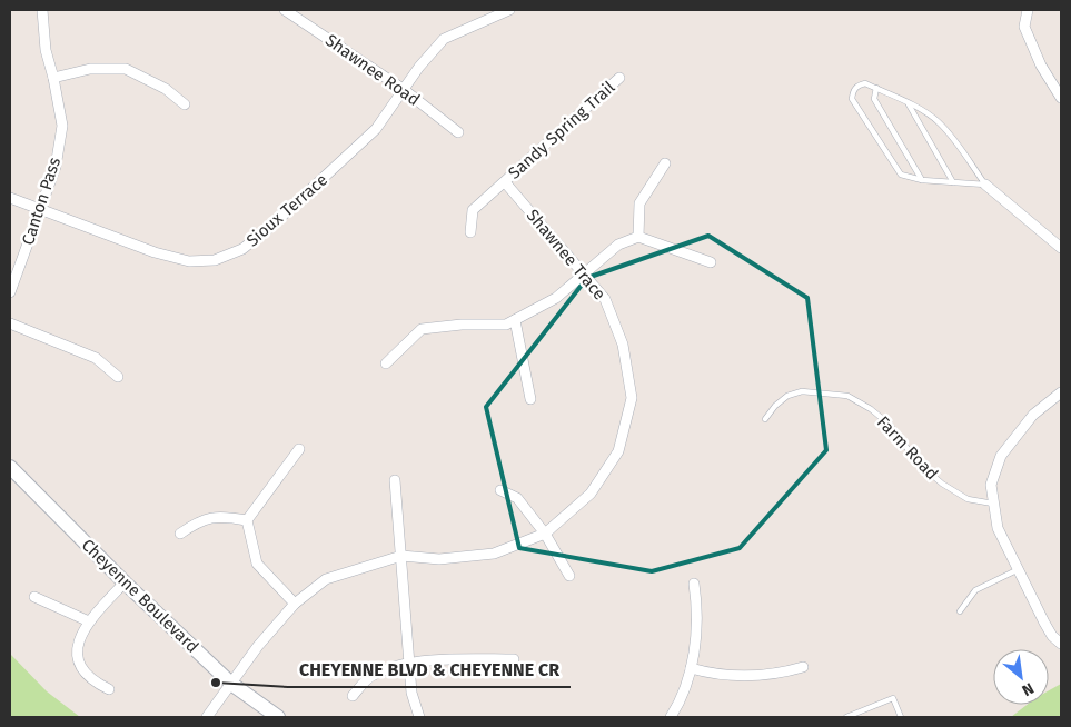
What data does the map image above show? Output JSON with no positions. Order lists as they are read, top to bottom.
{
  "streets": {
    "street": [
      "Shawnee Road",
      "Sandy Spring Trail",
      "Canton Pass",
      "Sioux Terrace",
      "Shawnee Trace",
      "Cheyenne Boulevard"
    ],
    "lane": ["Farm Road"]
  },
  "crossings": [
    ["Shawnee Road", "Sioux Terrace"],
    ["Sandy Spring Trail", "Shawnee Trace"],
    ["Canton Pass", "Sioux Terrace"],
    ["Shawnee Trace", "Cheyenne Boulevard"]
  ],
  "places": ["CHEYENNE BLVD & CHEYENNE CR"],
  "north": "bottom right"
}
